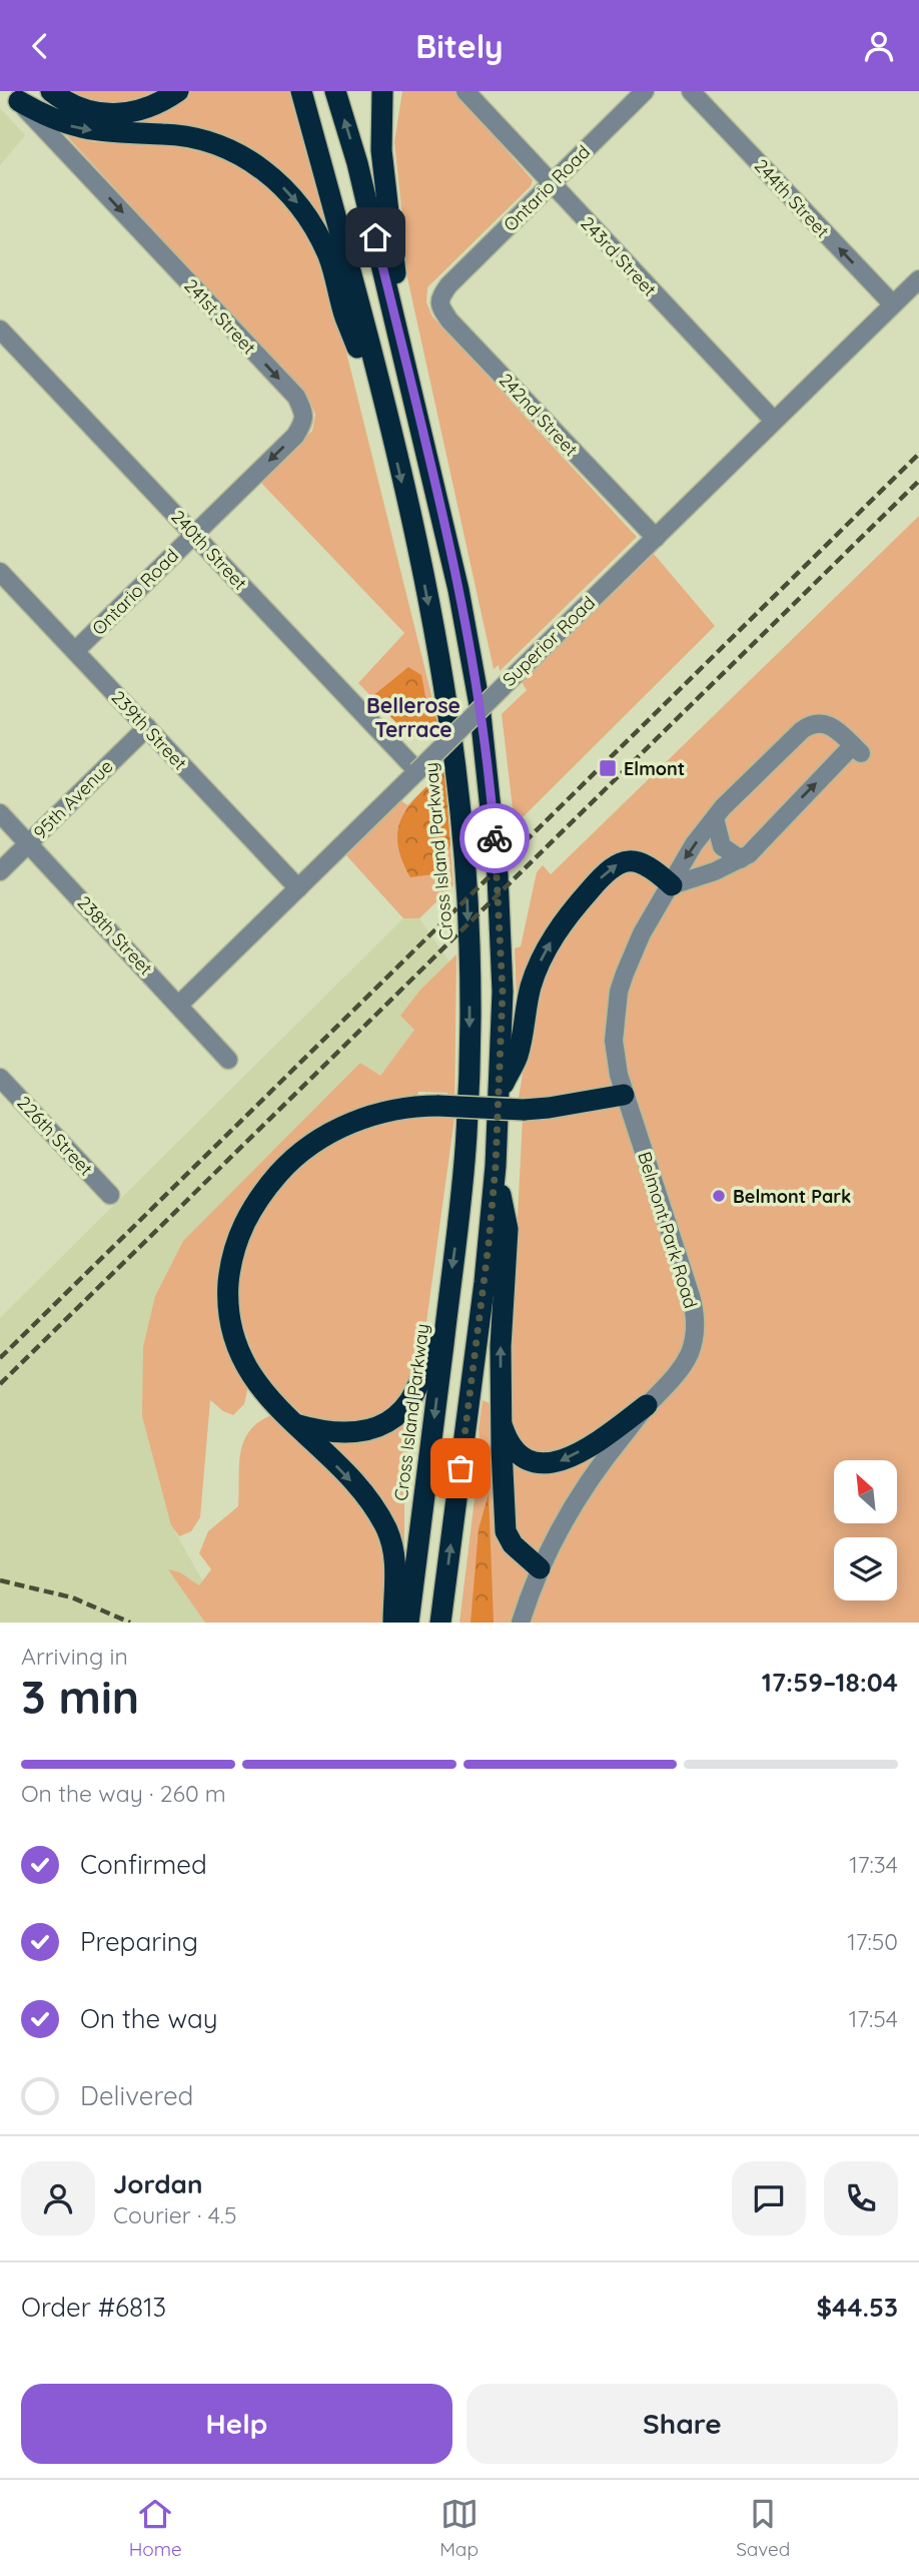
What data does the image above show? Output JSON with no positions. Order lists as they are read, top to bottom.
{
  "streets": {
    "highway": ["Cross Island Parkway"],
    "street": [
      "Ontario Road",
      "244th Street",
      "243rd Street",
      "241st Street",
      "242nd Street",
      "240th Street",
      "Superior Road",
      "239th Street",
      "95th Avenue",
      "238th Street",
      "226th Street",
      "Belmont Park Road"
    ]
  },
  "crossings": [
    ["Ontario Road", "243rd Street"],
    ["Ontario Road", "241st Street"],
    ["Ontario Road", "242nd Street"],
    ["Ontario Road", "240th Street"],
    ["Ontario Road", "239th Street"],
    ["244th Street", "Superior Road"],
    ["243rd Street", "Superior Road"],
    ["241st Street", "240th Street"],
    ["242nd Street", "Superior Road"],
    ["240th Street", "Superior Road"],
    ["Superior Road", "239th Street"],
    ["Superior Road", "238th Street"],
    ["239th Street", "95th Avenue"],
    ["95th Avenue", "238th Street"]
  ],
  "one_way": ["244th Street"],
  "districts": ["Bellerose Terrace"],
  "places": {
    "transit": ["Elmont"],
    "other": ["Belmont Park"]
  },
  "north": "top left",
  "page": {
    "header": "Bitely",
    "heading": ["3 min", "Arriving in", "17:59–18:04"],
    "panel": [
      "Jordan",
      "Courier · 4.5",
      "Order #6813",
      "$44.53"
    ],
    "bar": "On the way · 260 m",
    "list": [
      ["Confirmed", "17:34"],
      ["Preparing", "17:50"],
      ["On the way", "17:54"],
      "Delivered"
    ],
    "buttons": ["Help", "Share"],
    "tabs": ["Home", "Map", "Saved"]
  }
}
